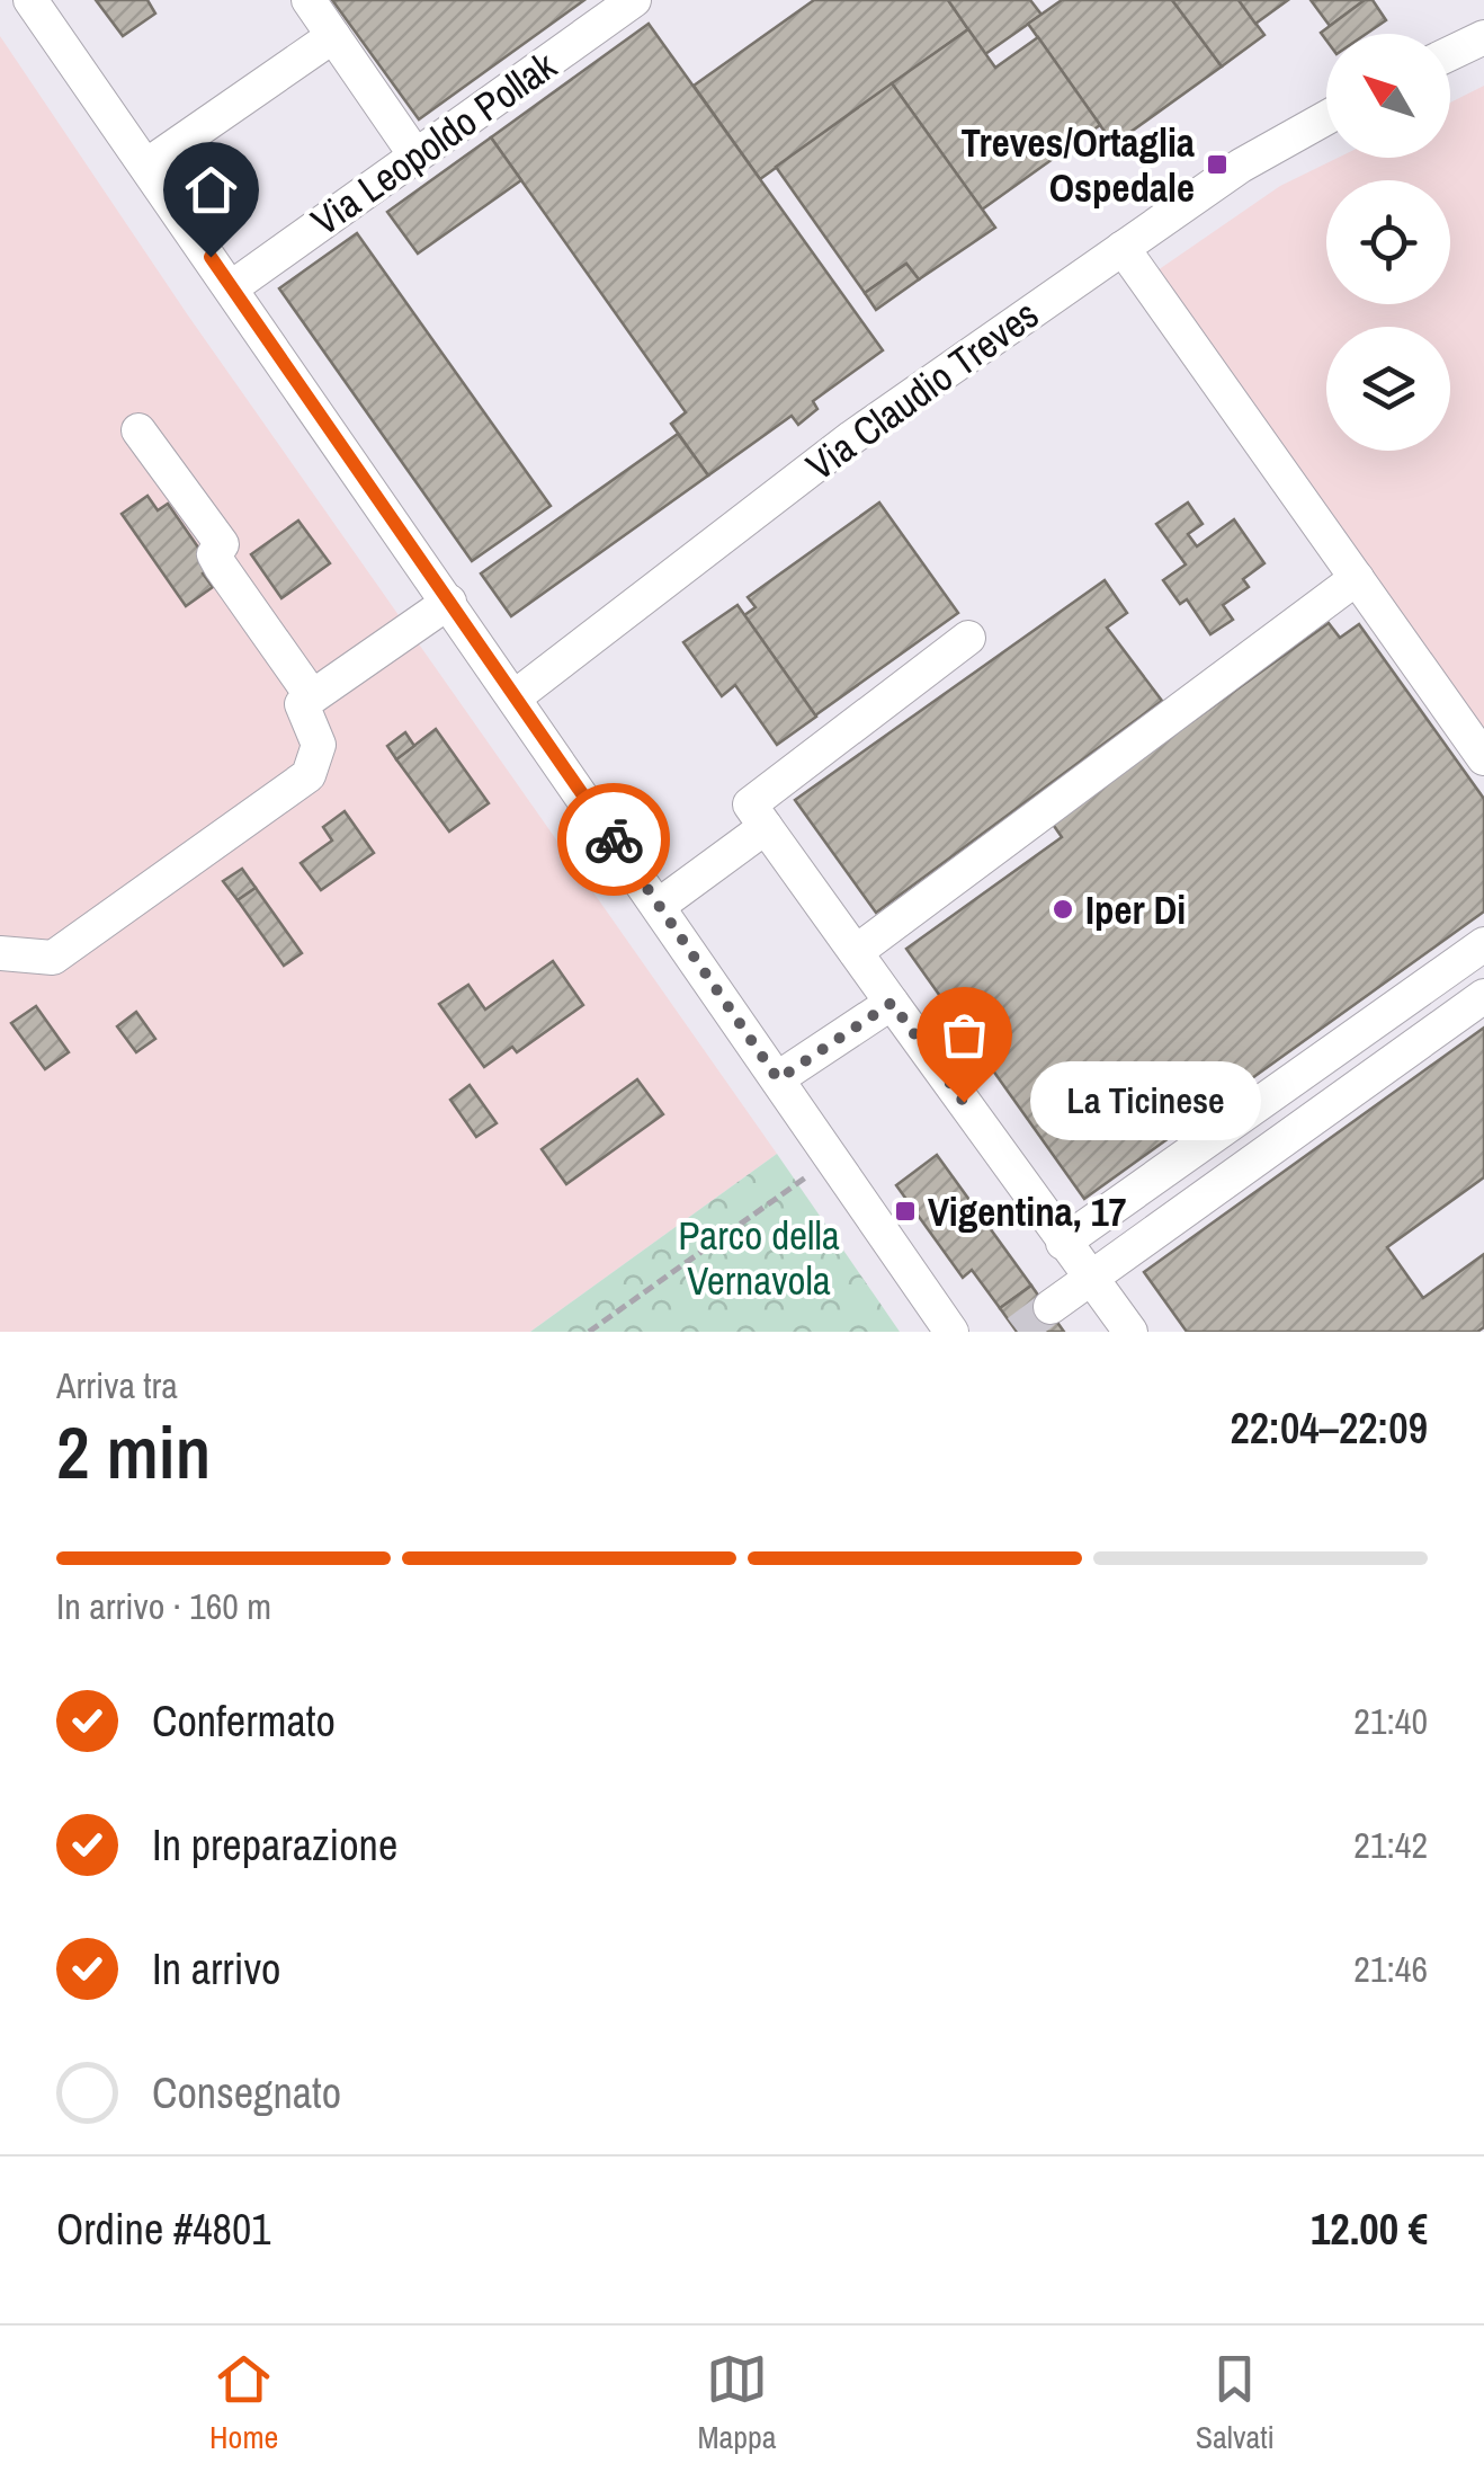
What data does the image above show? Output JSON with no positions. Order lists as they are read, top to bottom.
{
  "streets": {
    "street": ["Via Leopoldo Pollak", "Via Claudio Treves"]
  },
  "parks": ["Parco della Vernavola"],
  "places": {
    "transit": ["Treves/Ortaglia Ospedale", "Vigentina, 17"],
    "other": ["Iper Di", "La Ticinese"]
  },
  "north": "top left",
  "page": {
    "bubble": "La Ticinese",
    "heading": ["2 min", "Arriva tra", "22:04–22:09"],
    "panel": ["Ordine #4801", "12.00 €"],
    "bar": "In arrivo · 160 m",
    "list": [
      ["Confermato", "21:40"],
      ["In preparazione", "21:42"],
      ["In arrivo", "21:46"],
      "Consegnato"
    ],
    "tabs": ["Home", "Mappa", "Salvati"]
  }
}
